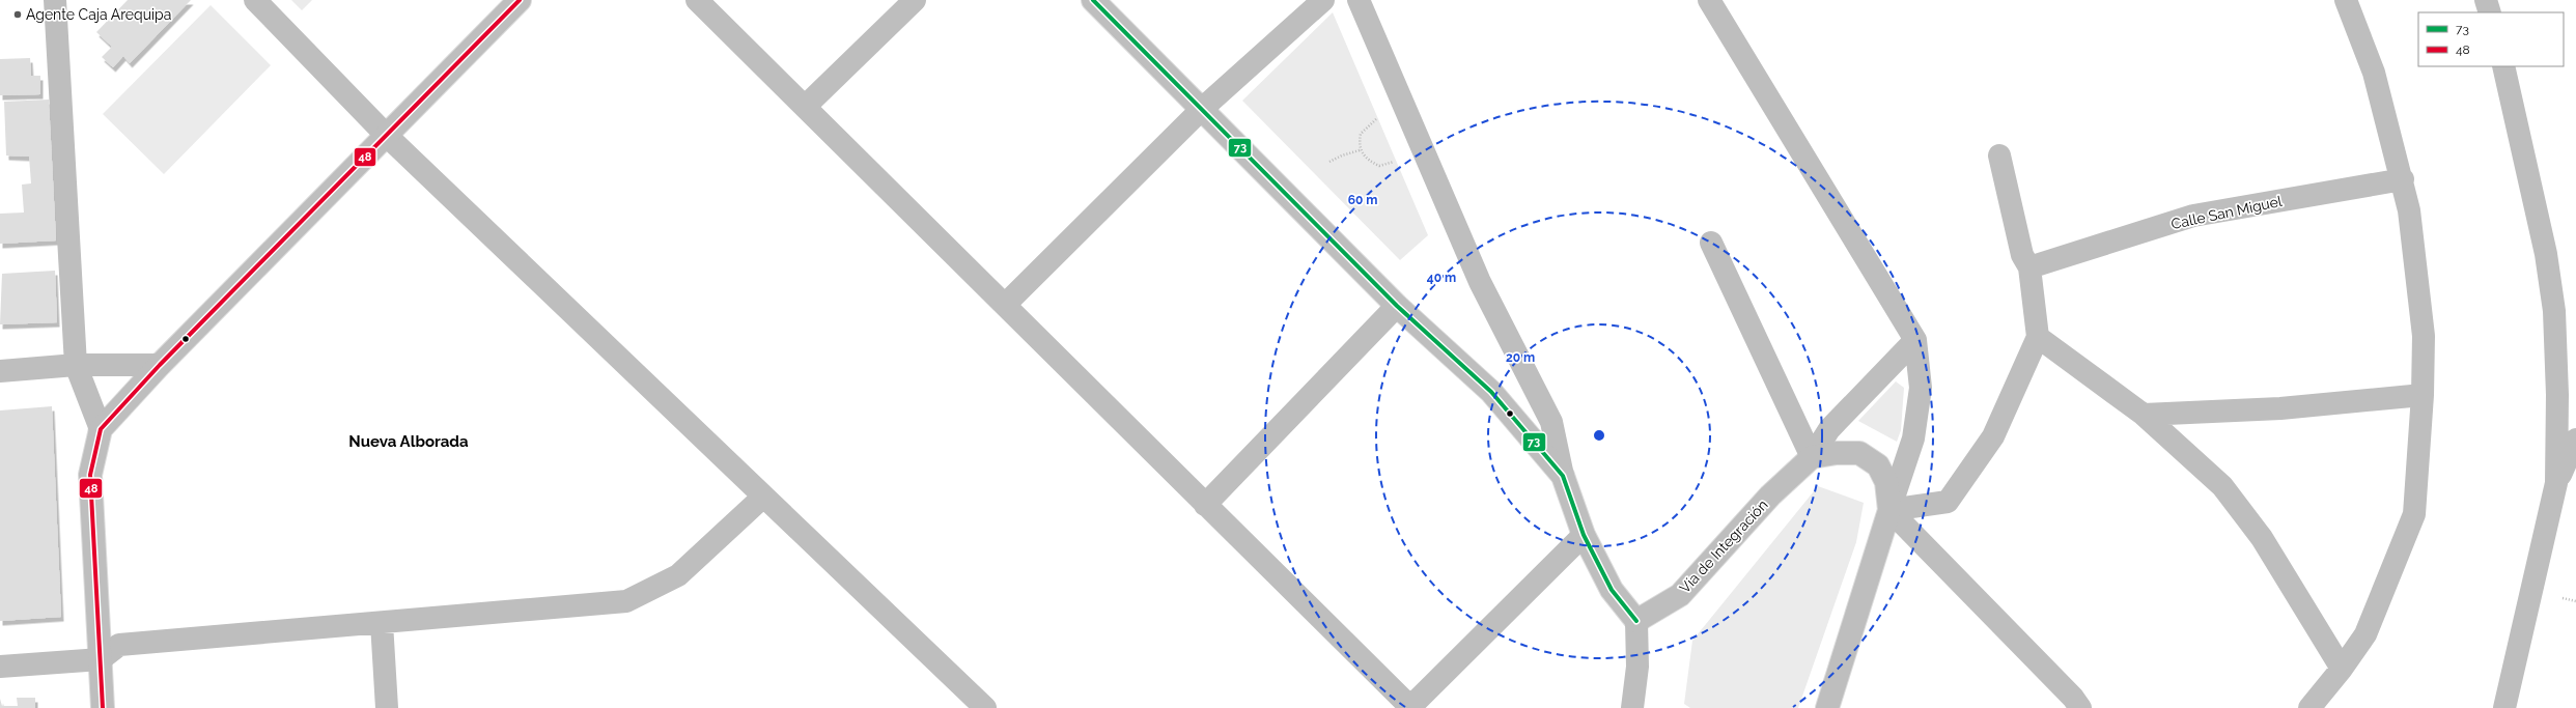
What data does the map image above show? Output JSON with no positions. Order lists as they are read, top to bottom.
{
  "streets": {
    "street": ["Calle San Miguel", "Vía de Integración"]
  },
  "districts": ["Nueva Alborada"],
  "places": ["Agente Caja Arequipa"],
  "lines": ["transit line 73", "transit line 48"],
  "legend": ["73", "48"],
  "rings": ["60 m", "40 m", "20 m"]
}
